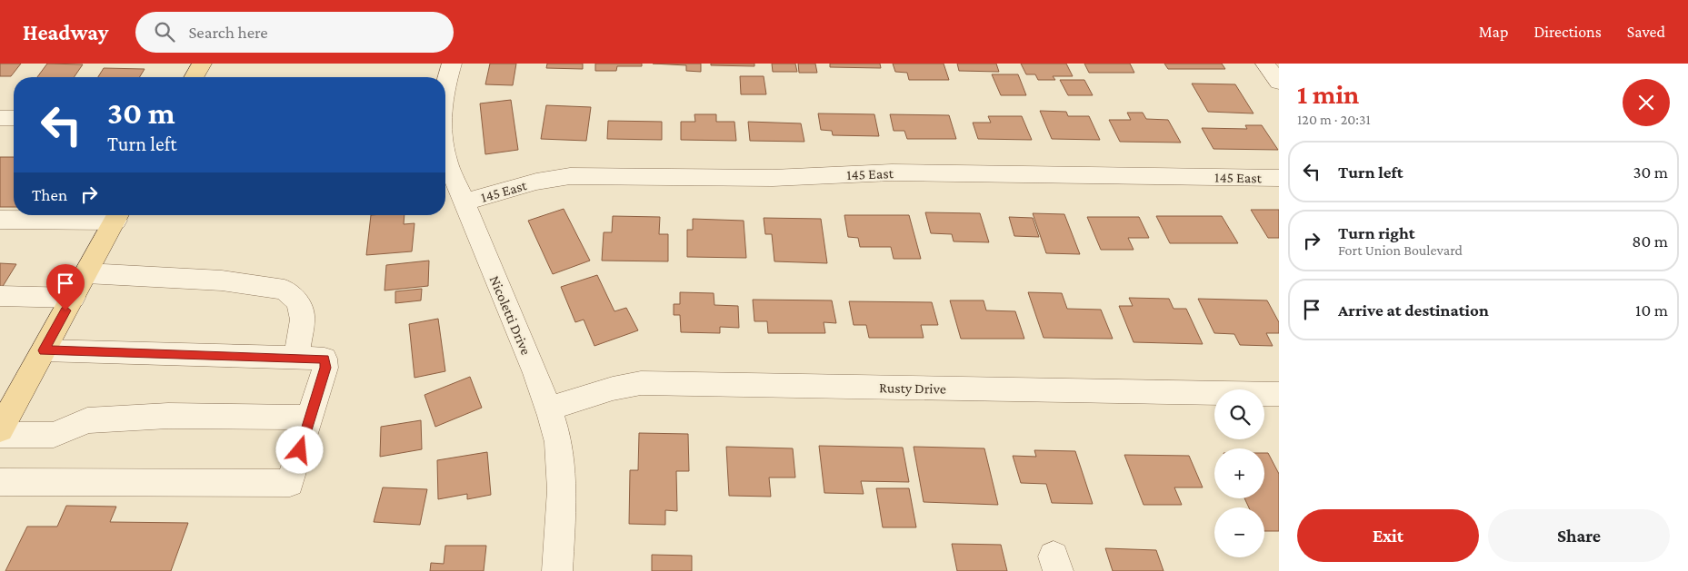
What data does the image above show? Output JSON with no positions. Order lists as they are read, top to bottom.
{
  "streets": {
    "street": ["145 East", "Nicoletti Drive", "Rusty Drive"]
  },
  "crossings": [
    ["145 East", "Nicoletti Drive"],
    ["Nicoletti Drive", "Rusty Drive"]
  ],
  "page": {
    "header": "Headway",
    "search": "Search here",
    "nav": ["Map", "Directions", "Saved"],
    "heading": ["1 min", "120 m · 20:31"],
    "turn": ["30 m", "Turn left"],
    "list": [
      {
        "name": "Turn left",
        "value": "30 m"
      },
      {
        "name": "Turn right",
        "note": "Fort Union Boulevard",
        "value": "80 m"
      },
      {
        "name": "Arrive at destination",
        "value": "10 m"
      }
    ],
    "then": "Then",
    "map_buttons": ["+", "−"],
    "buttons": ["Exit", "Share"]
  }
}
